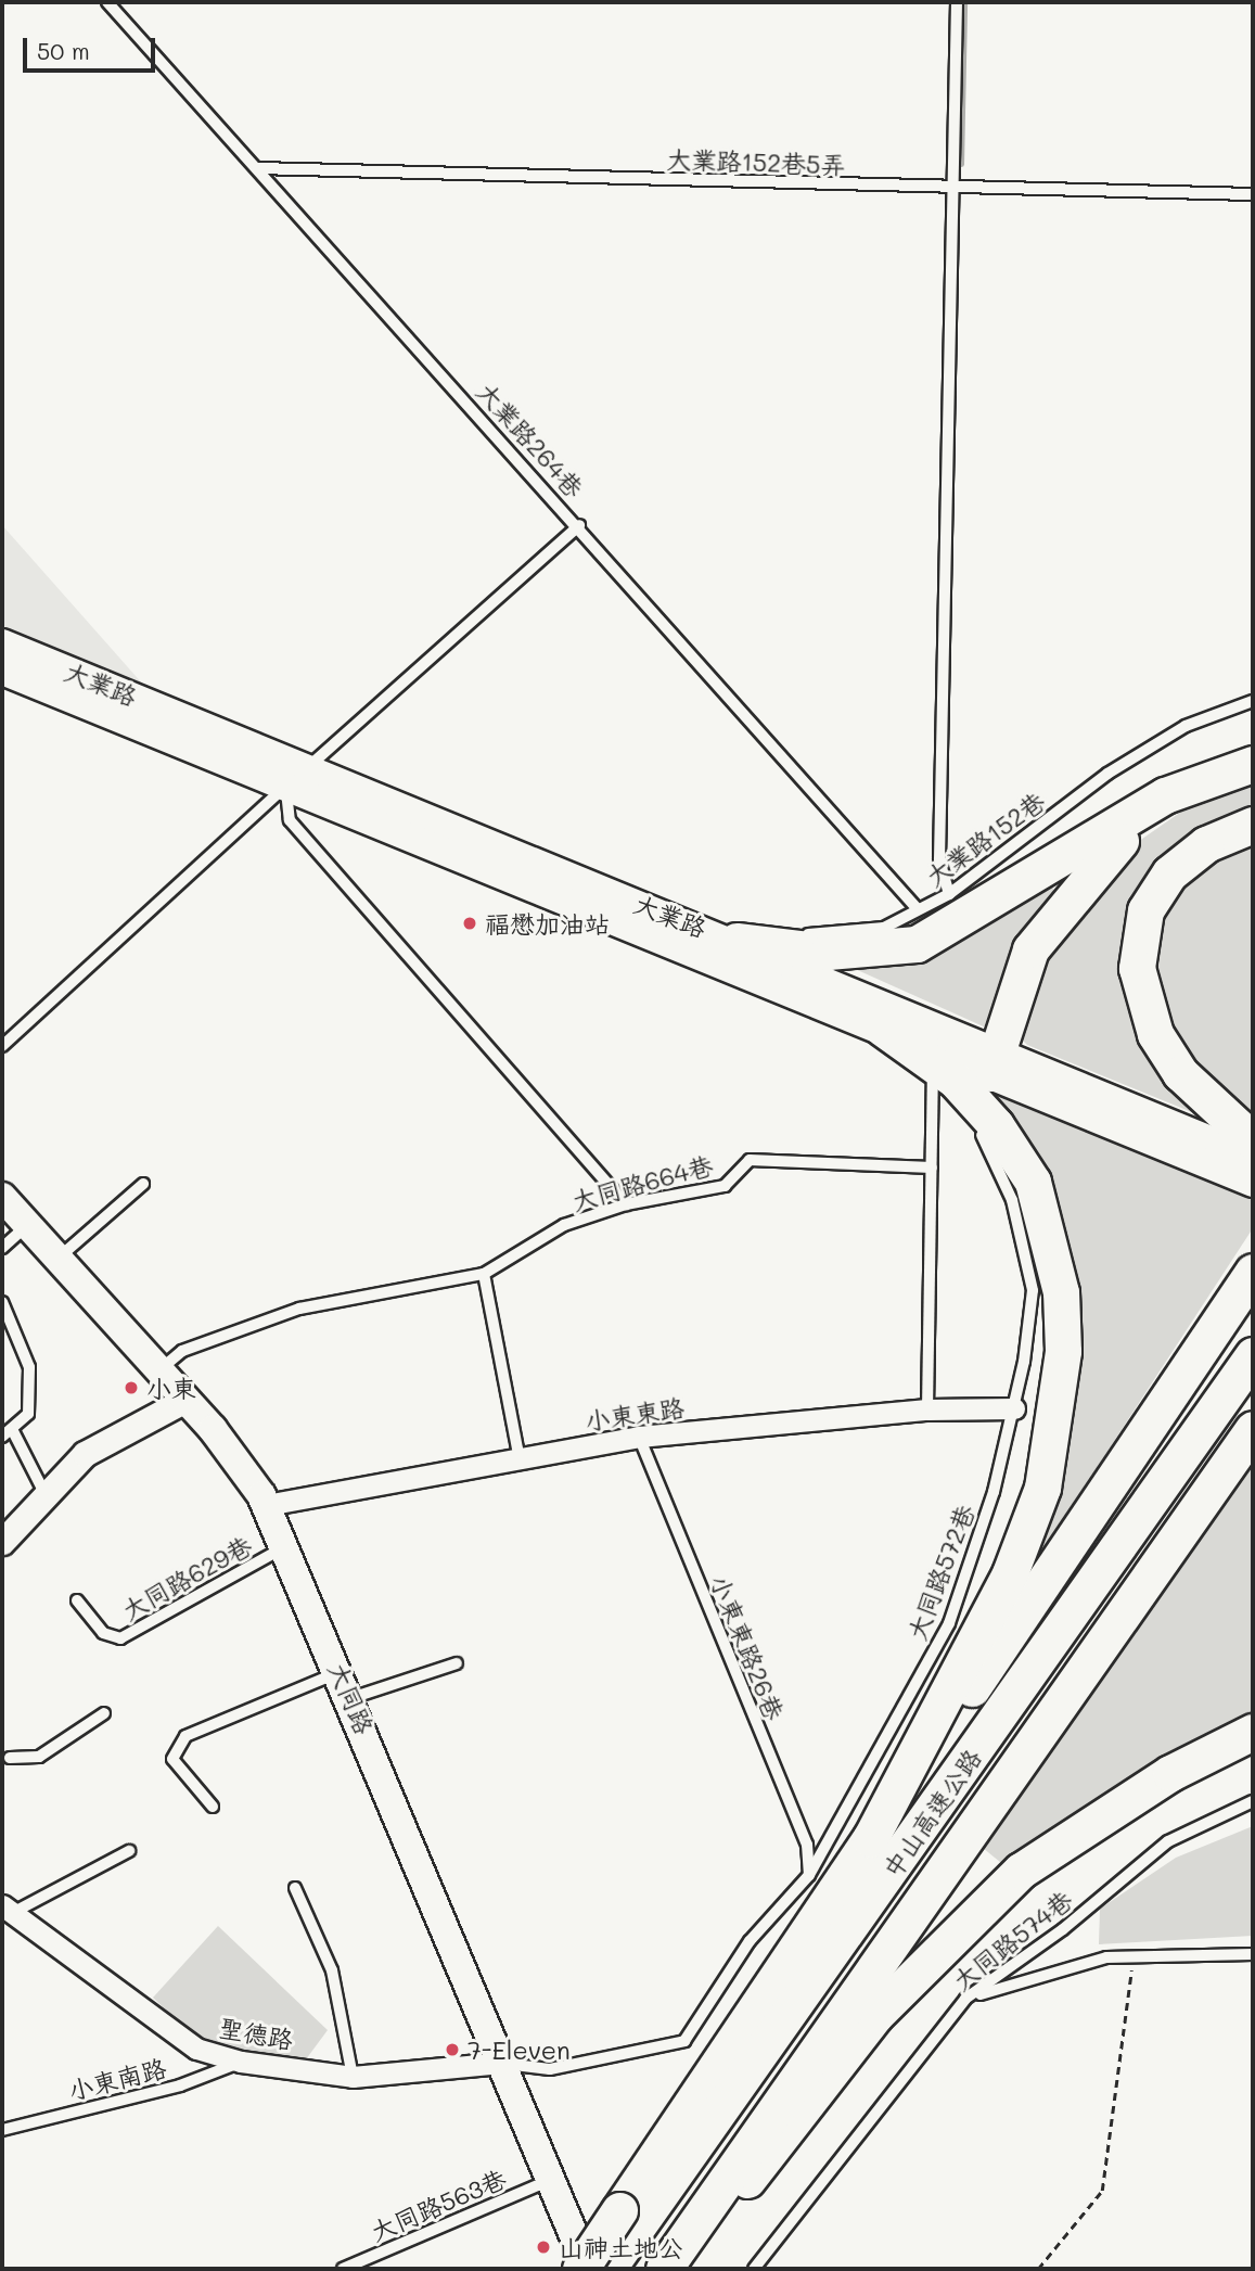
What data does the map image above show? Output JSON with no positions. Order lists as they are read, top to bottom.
{
  "streets": {
    "highway": ["中山高速公路"],
    "main road": ["大業路", "大同路"],
    "street": ["小東東路", "聖德路"],
    "lane": [
      "大業路152巷5弄",
      "大業路264巷",
      "大業路152巷",
      "大同路664巷",
      "大同路572巷",
      "大同路629巷",
      "小東東路26巷",
      "大同路574巷",
      "小東南路",
      "大同路563巷"
    ]
  },
  "crossings": [
    ["大業路152巷5弄", "大業路264巷"],
    ["大業路264巷", "大業路152巷"],
    ["大業路", "大業路152巷"],
    ["大同路664巷", "大同路"],
    ["小東東路", "大同路572巷"],
    ["小東東路", "小東東路26巷"],
    ["小東東路", "大同路"],
    ["大同路572巷", "小東東路26巷"],
    ["大同路572巷", "大同路"],
    ["大同路572巷", "聖德路"],
    ["大同路629巷", "大同路"],
    ["大同路", "聖德路"],
    ["大同路", "大同路563巷"],
    ["聖德路", "小東南路"]
  ],
  "places": [
    "福懋加油站",
    "小東",
    "7-Eleven",
    "山神土地公"
  ],
  "scale_bar": "50 m"
}
